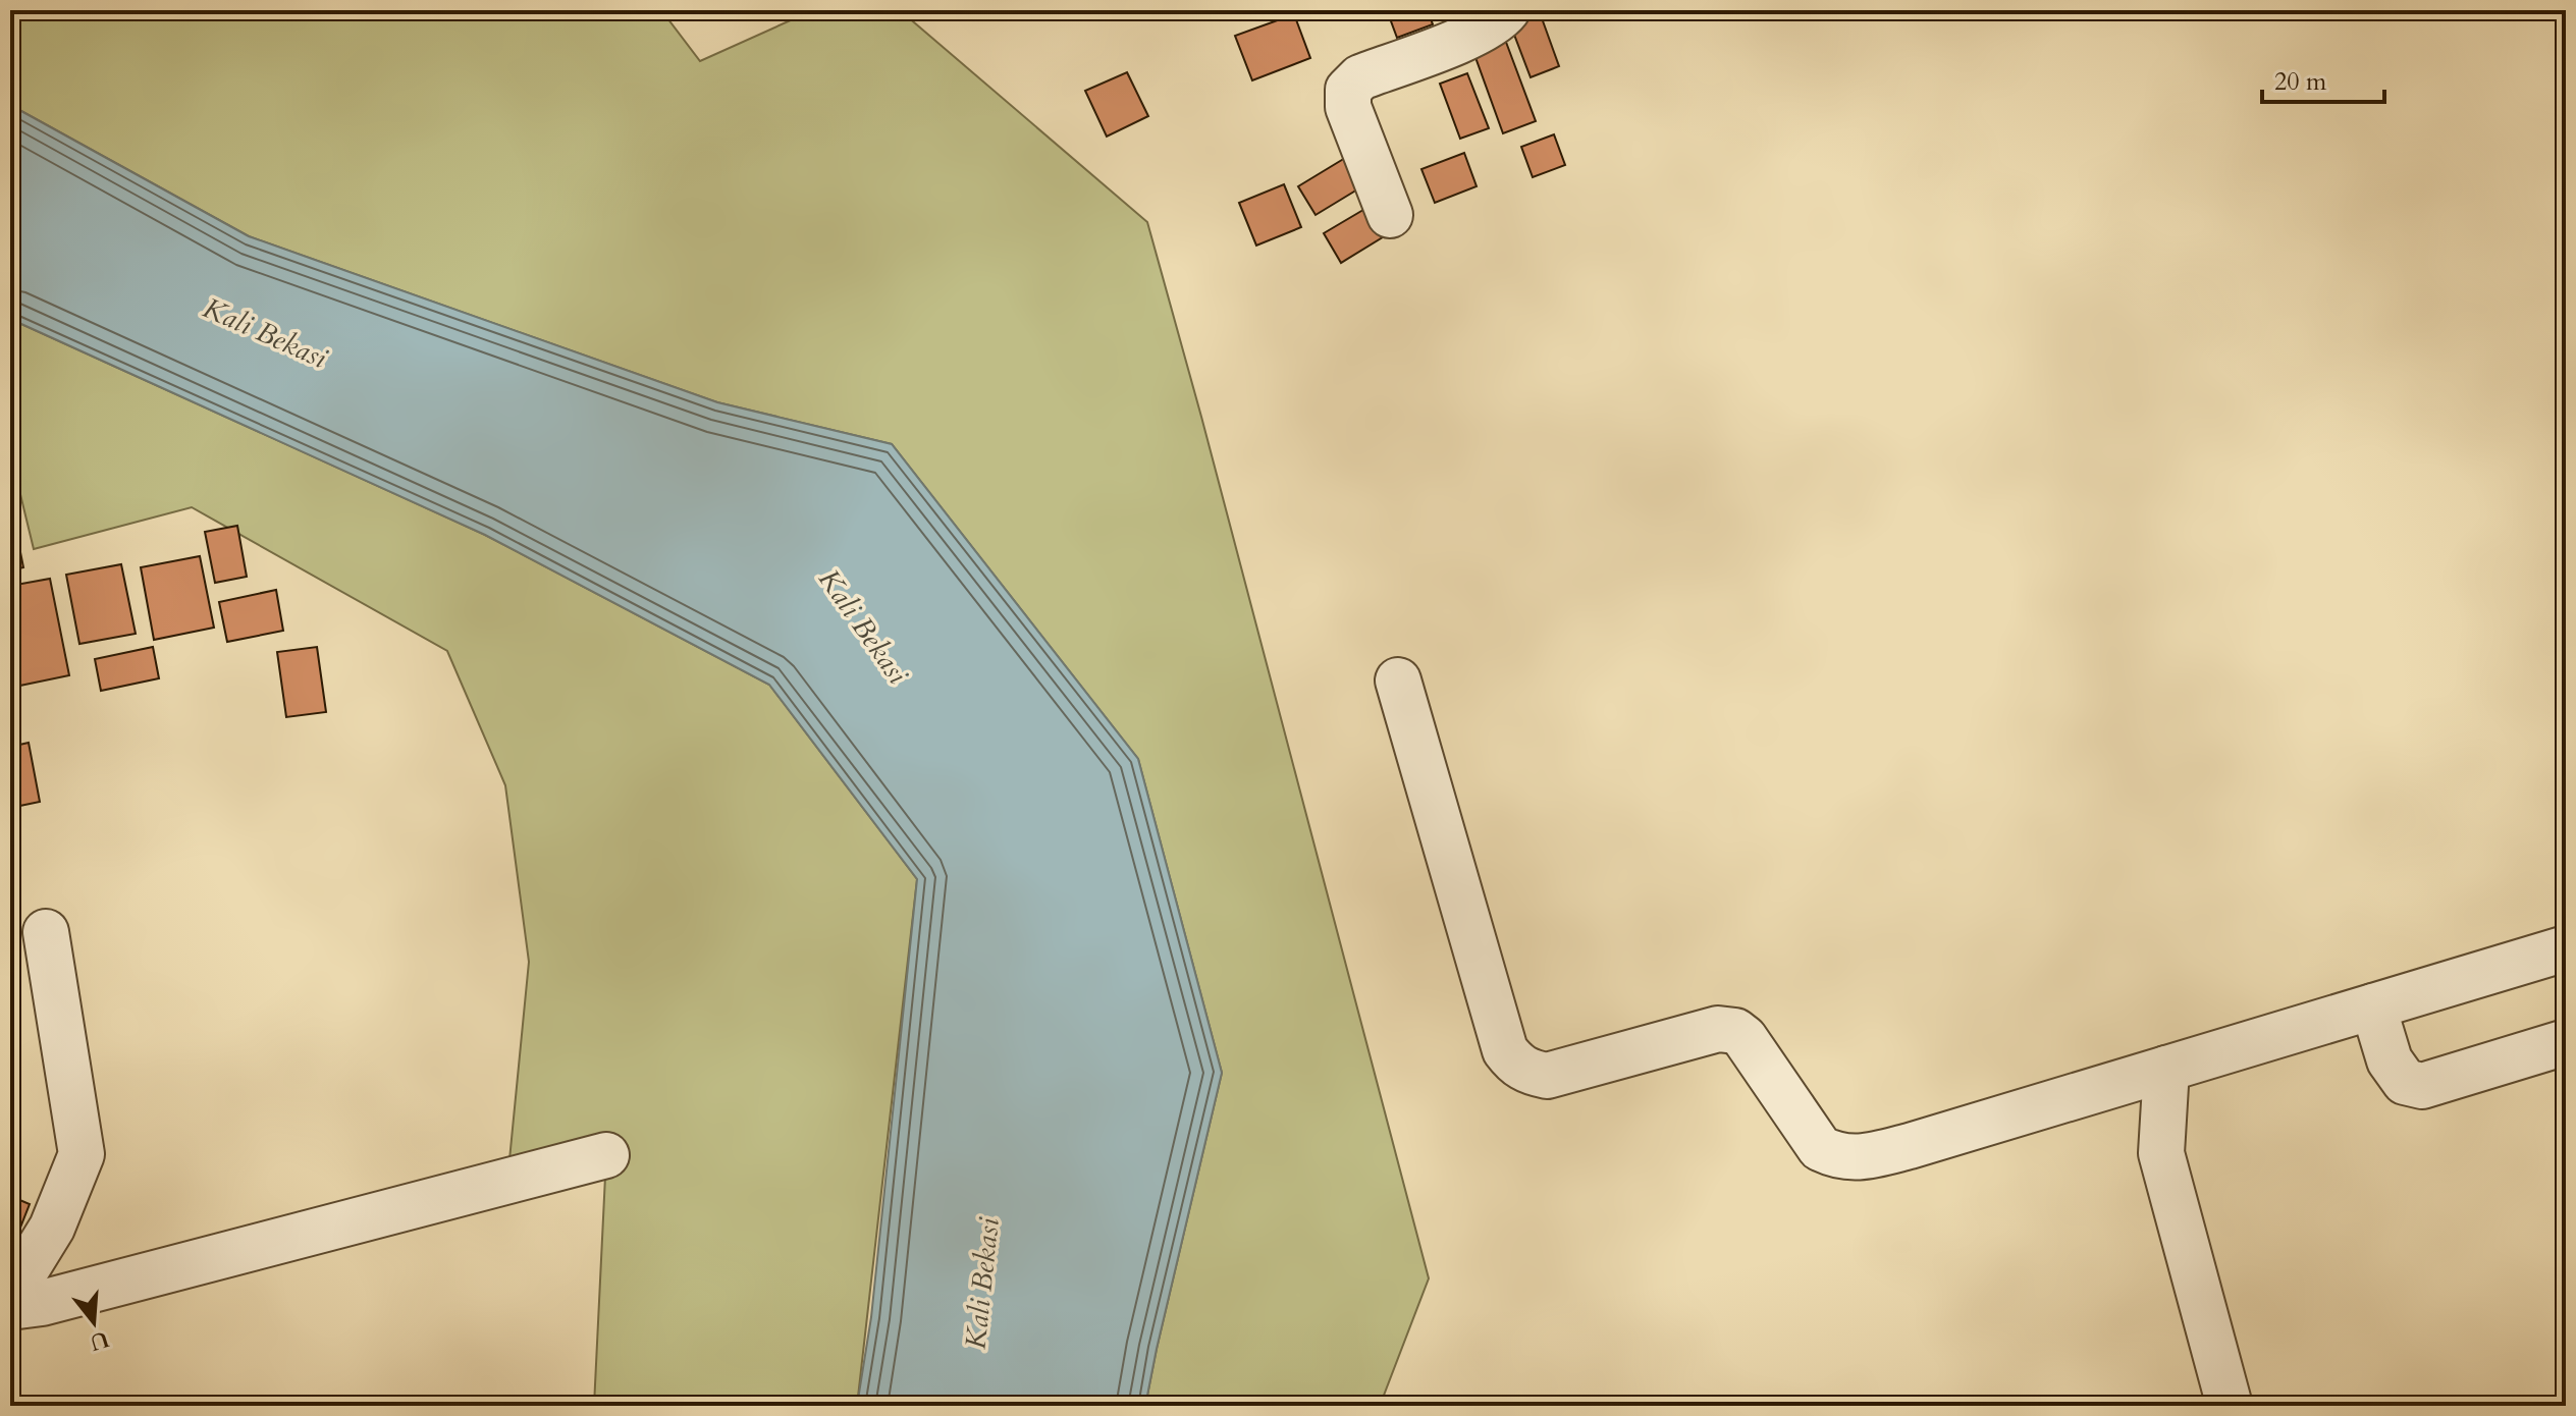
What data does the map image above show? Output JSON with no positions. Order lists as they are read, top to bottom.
{
  "water": ["Kali Bekasi"],
  "scale_bar": "20 m",
  "north": "bottom"
}
